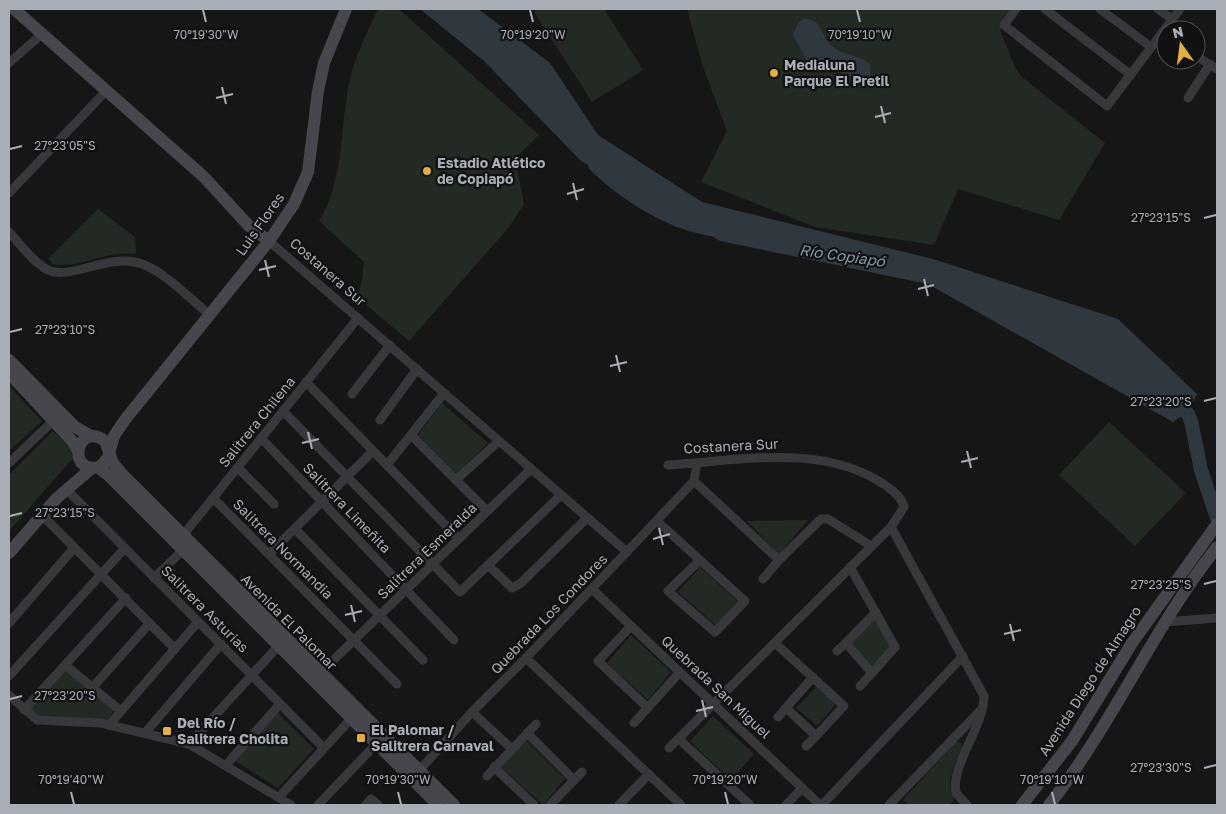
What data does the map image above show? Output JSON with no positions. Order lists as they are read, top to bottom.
{
  "streets": {
    "street": [
      "Luis Flores",
      "Costanera Sur",
      "Salitrera Chilena",
      "Salitrera Limeñita",
      "Salitrera Normandia",
      "Salitrera Esmeralda",
      "Salitrera Asturias",
      "Quebrada Los Condores",
      "Avenida El Palomar",
      "Avenida Diego de Almagro",
      "Quebrada San Miguel"
    ]
  },
  "crossings": [
    ["Luis Flores", "Costanera Sur"],
    ["Luis Flores", "Avenida El Palomar"],
    ["Costanera Sur", "Salitrera Chilena"],
    ["Costanera Sur", "Salitrera Esmeralda"],
    ["Costanera Sur", "Quebrada Los Condores"],
    ["Salitrera Chilena", "Salitrera Limeñita"],
    ["Salitrera Chilena", "Salitrera Normandia"],
    ["Salitrera Chilena", "Salitrera Asturias"],
    ["Salitrera Chilena", "Avenida El Palomar"],
    ["Salitrera Limeñita", "Salitrera Esmeralda"],
    ["Salitrera Normandia", "Salitrera Esmeralda"],
    ["Salitrera Esmeralda", "Avenida El Palomar"],
    ["Quebrada Los Condores", "Avenida El Palomar"],
    ["Quebrada Los Condores", "Quebrada San Miguel"]
  ],
  "water": ["Río Copiapó"],
  "places": {
    "other": ["Medialuna Parque El Pretil", "Estadio Atlético de Copiapó"],
    "transit": ["Del Río / Salitrera Cholita", "El Palomar / Salitrera Carnaval"]
  },
  "north": "top",
  "coordinates": [
    "70°19'30\"W",
    "70°19'20\"W",
    "70°19'10\"W",
    "27°23'05\"S",
    "27°23'15\"S",
    "27°23'10\"S",
    "27°23'20\"S",
    "27°23'25\"S",
    "27°23'30\"S",
    "70°19'40\"W"
  ]
}
